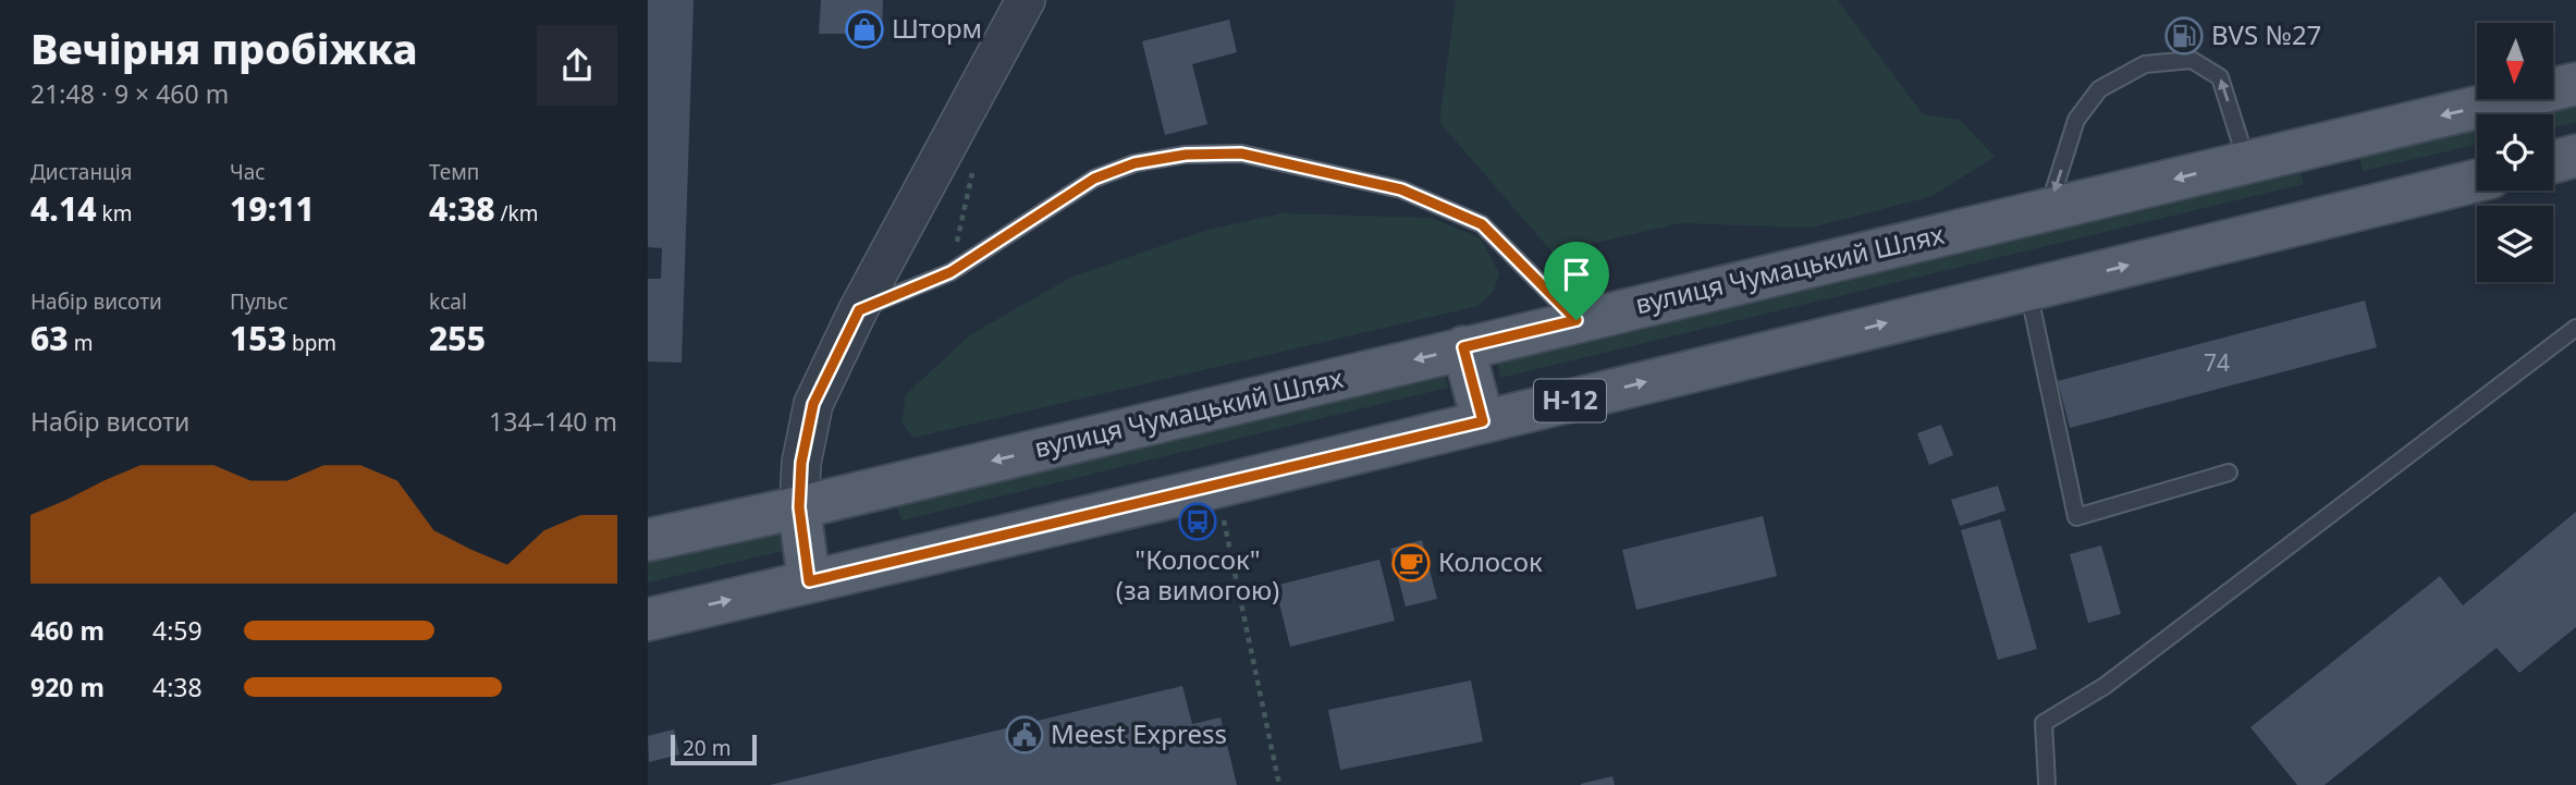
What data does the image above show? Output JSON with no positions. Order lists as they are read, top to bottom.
{
  "streets": {
    "main road": ["вулиця Чумацький Шлях", "Н-12"]
  },
  "places": {
    "shop": ["Шторм"],
    "fuel station": ["BVS №27"],
    "bus stop": ["\"Колосок\" (за вимогою)"],
    "cafe": ["Колосок"],
    "public building": ["Meest Express"]
  },
  "house_numbers": ["74"],
  "scale_bar": "20 m",
  "north": "bottom",
  "page": {
    "heading": ["Вечірня пробіжка", "21:48 · 9 × 460 m"],
    "stats": [
      ["Дистанція", "4.14 km"],
      ["Час", "19:11"],
      ["Темп", "4:38 /km"],
      ["Набір висоти", "63 m"],
      ["Пульс", "153 bpm"],
      ["kcal", "255"]
    ],
    "chart": ["Набір висоти", "134–140 m"],
    "list": [
      {
        "name": "460 m",
        "note": "4:59"
      },
      {
        "name": "920 m",
        "note": "4:38"
      }
    ],
    "scale": "20 m"
  }
}
